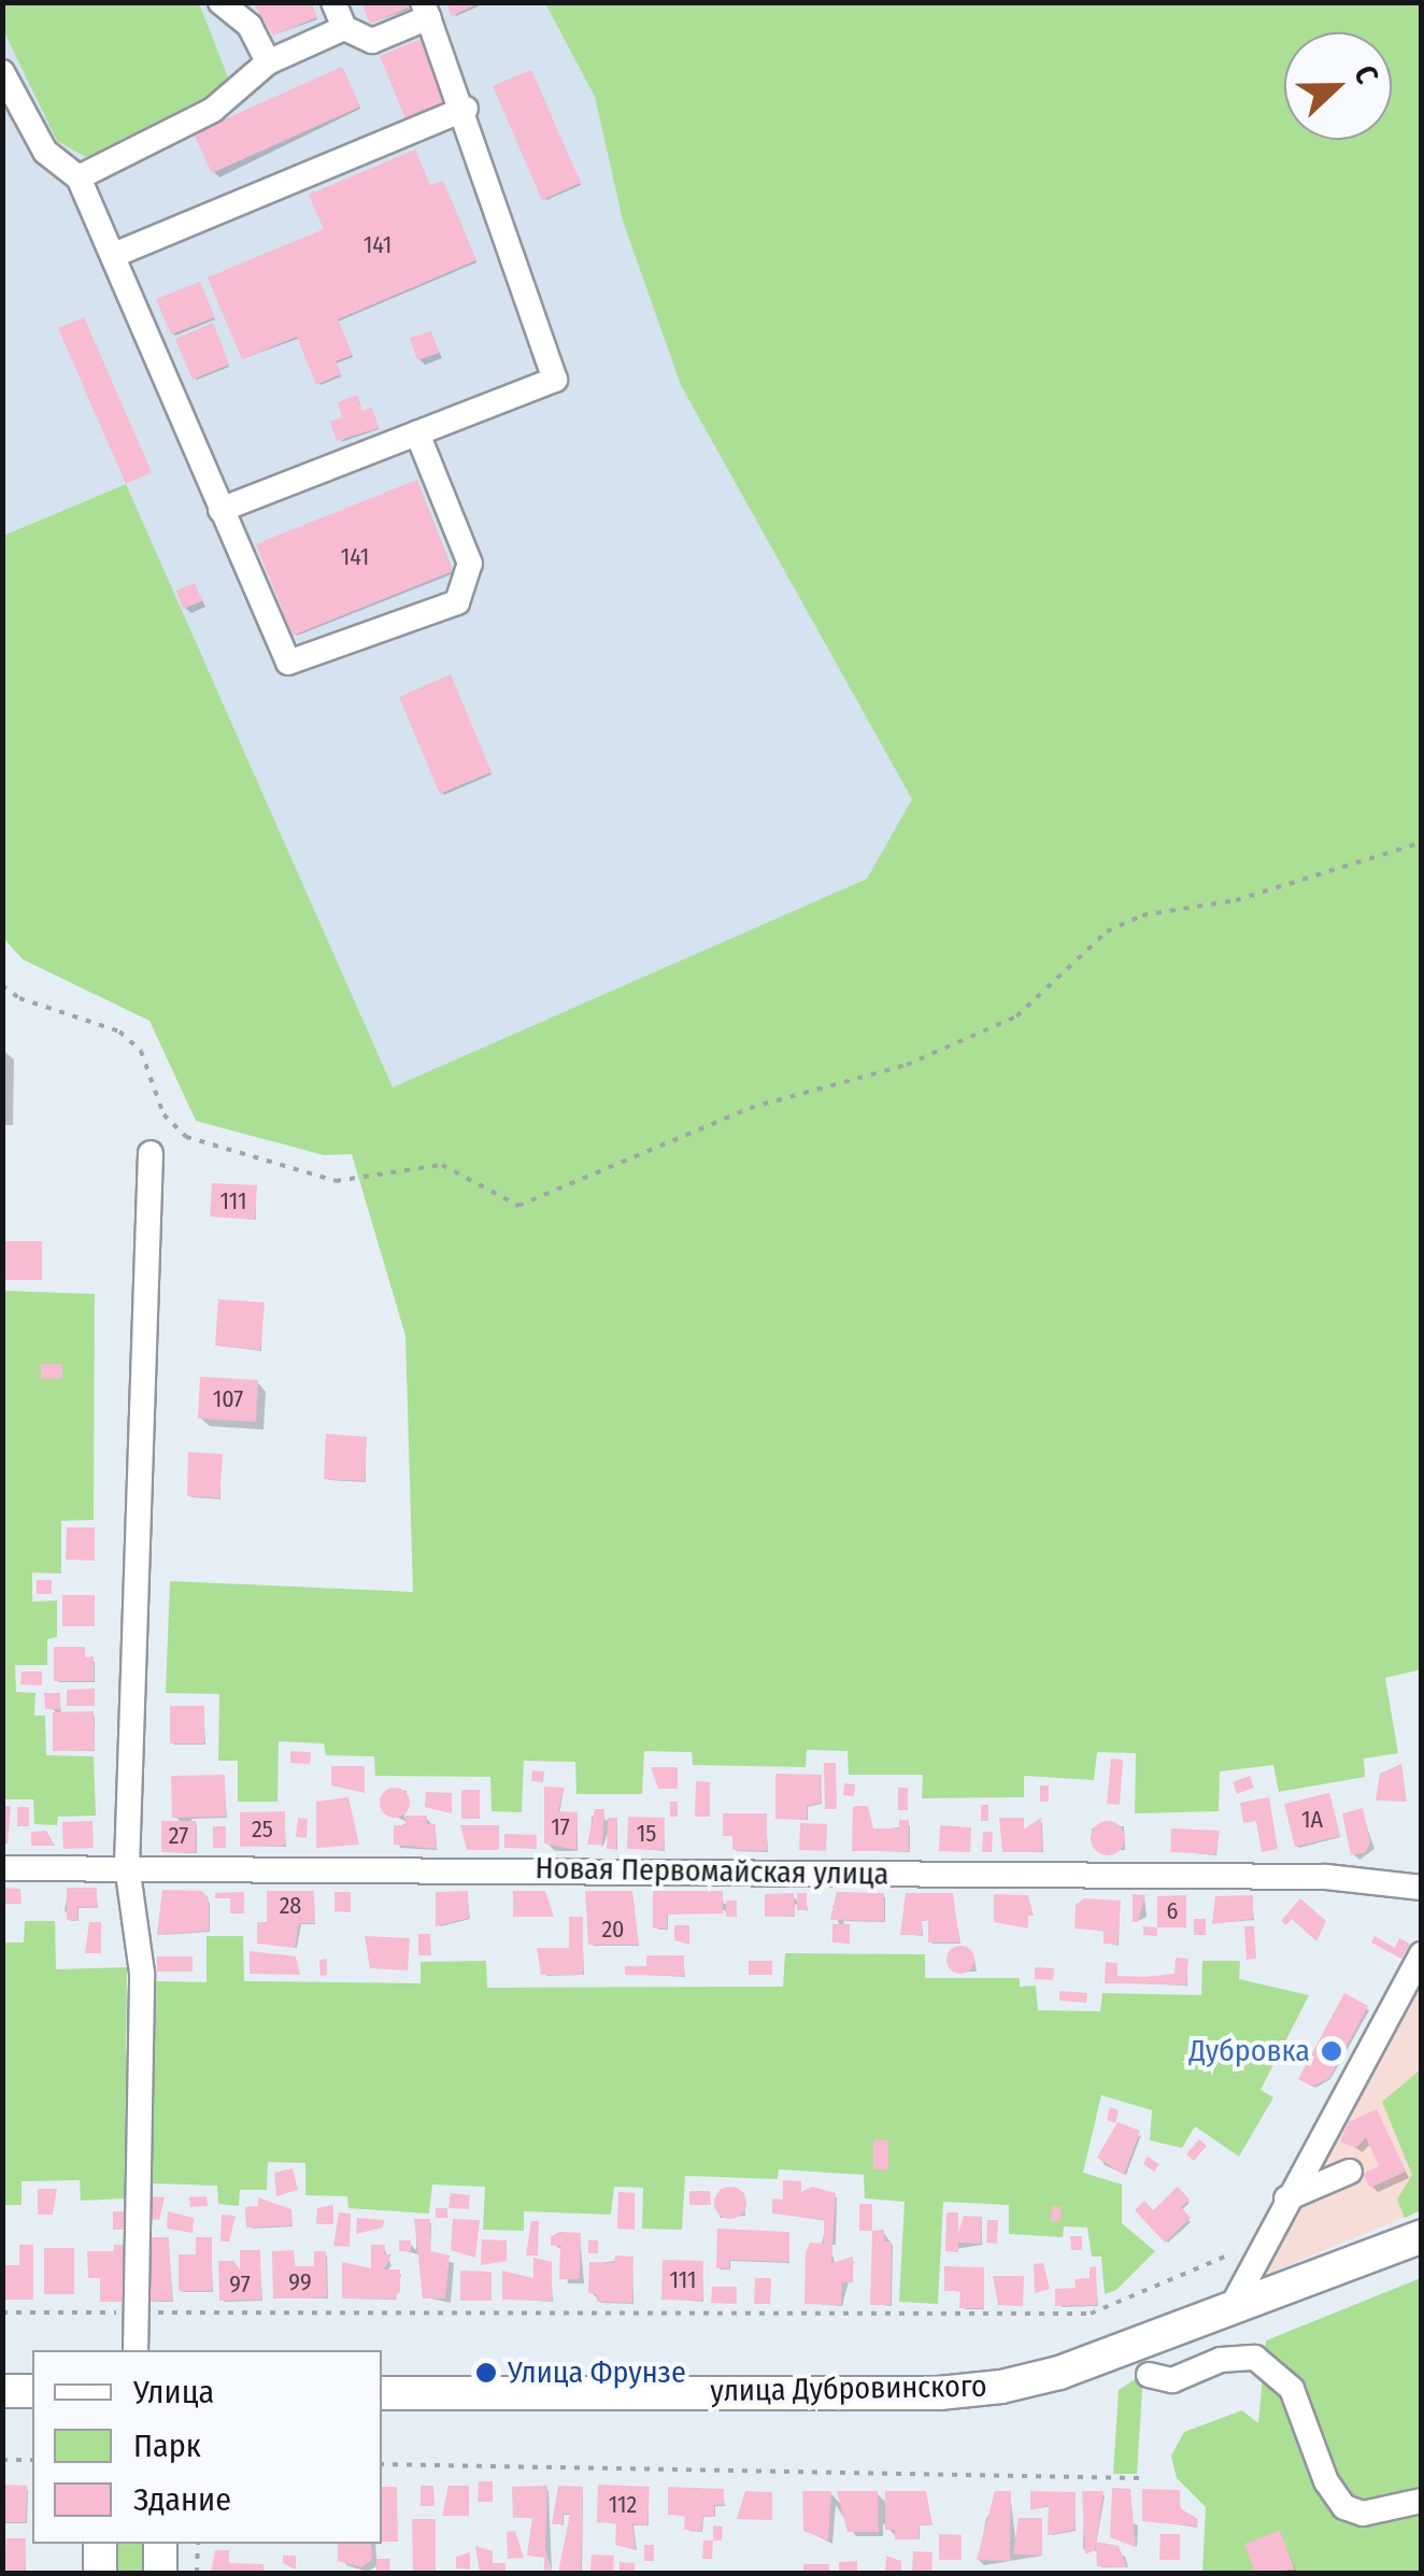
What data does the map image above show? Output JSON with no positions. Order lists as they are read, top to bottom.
{
  "streets": {
    "main road": ["улица Дубровинского"],
    "street": ["Новая Первомайская улица"]
  },
  "places": ["Дубровка", "Улица Фрунзе"],
  "house_numbers": [
    "141",
    "141",
    "111",
    "107",
    "1А",
    "17",
    "25",
    "15",
    "27",
    "28",
    "6",
    "20",
    "111",
    "99",
    "97",
    "112"
  ],
  "legend": ["Улица", "Парк", "Здание"],
  "north": "right"
}
